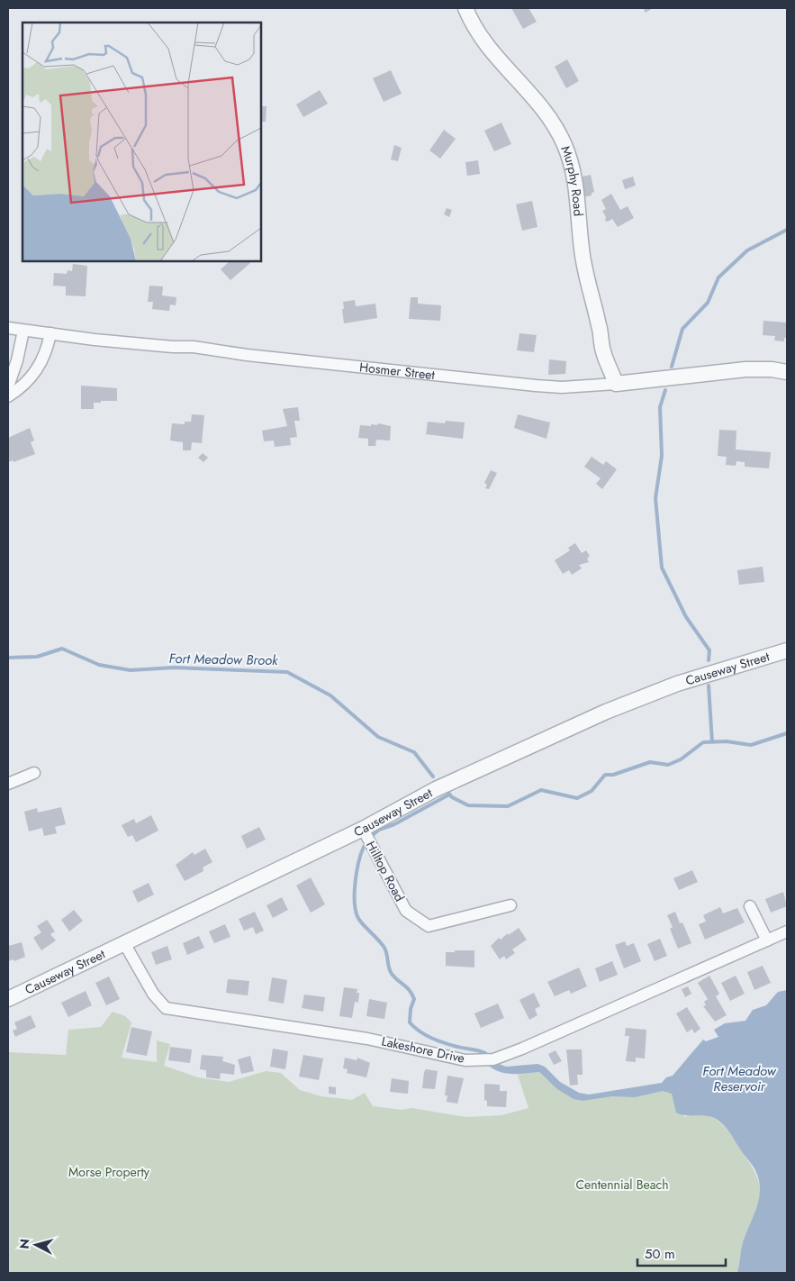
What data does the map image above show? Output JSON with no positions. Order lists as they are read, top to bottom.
{
  "streets": {
    "street": [
      "Murphy Road",
      "Hosmer Street",
      "Causeway Street",
      "Hilltop Road",
      "Lakeshore Drive"
    ]
  },
  "crossings": [
    ["Murphy Road", "Hosmer Street"],
    ["Causeway Street", "Hilltop Road"],
    ["Causeway Street", "Lakeshore Drive"]
  ],
  "water": ["Fort Meadow Brook", "Fort Meadow Reservoir"],
  "parks": ["Morse Property", "Centennial Beach"],
  "scale_bar": "50 m",
  "north": "left"
}
